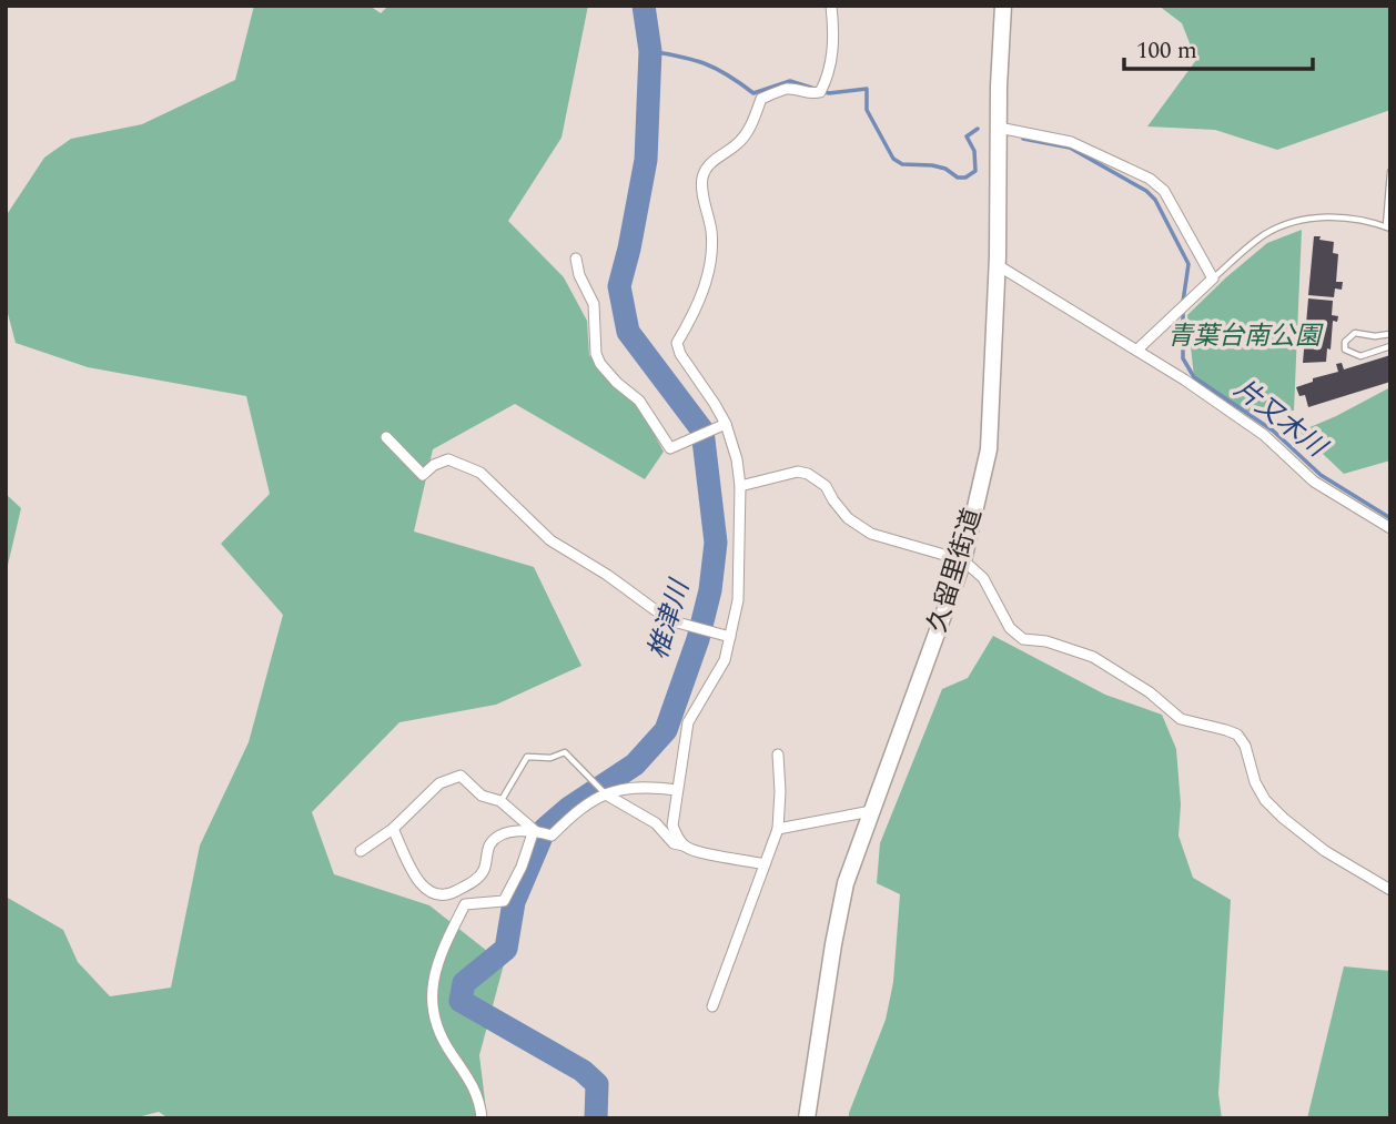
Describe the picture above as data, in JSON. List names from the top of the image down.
{
  "streets": {
    "main road": ["久留里街道"]
  },
  "water": ["片又木川", "椎津川"],
  "parks": ["青葉台南公園"],
  "scale_bar": "100 m"
}
